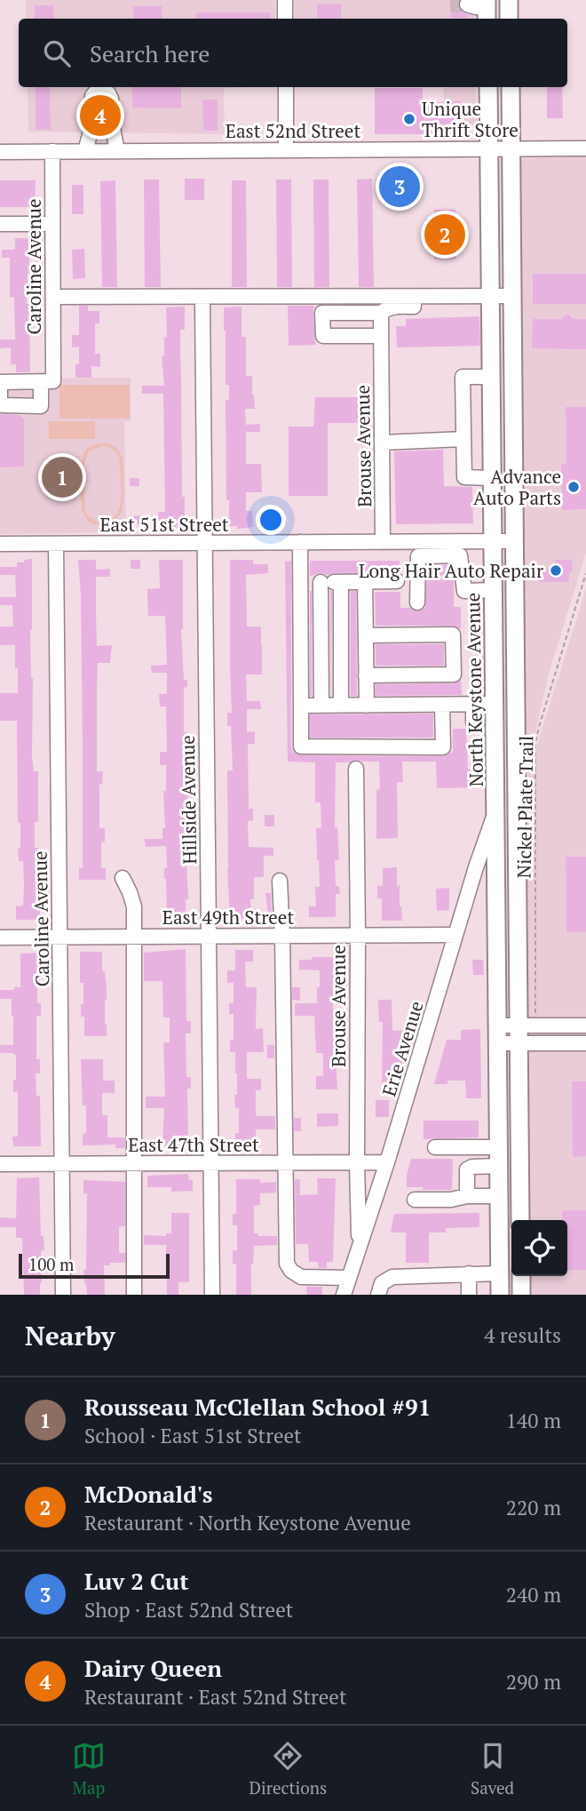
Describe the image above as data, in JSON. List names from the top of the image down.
{
  "streets": {
    "main road": ["North Keystone Avenue"],
    "street": [
      "East 52nd Street",
      "Caroline Avenue",
      "Brouse Avenue",
      "East 51st Street",
      "Hillside Avenue",
      "East 49th Street",
      "Erie Avenue",
      "East 47th Street"
    ],
    "path": ["Nickel Plate Trail"]
  },
  "crossings": [
    ["East 52nd Street", "Caroline Avenue"],
    ["East 52nd Street", "North Keystone Avenue"],
    ["Caroline Avenue", "East 51st Street"],
    ["Caroline Avenue", "East 49th Street"],
    ["Caroline Avenue", "East 47th Street"],
    ["Brouse Avenue", "East 51st Street"],
    ["Brouse Avenue", "East 49th Street"],
    ["Brouse Avenue", "Erie Avenue"],
    ["Brouse Avenue", "East 47th Street"],
    ["East 51st Street", "North Keystone Avenue"],
    ["East 51st Street", "Hillside Avenue"],
    ["North Keystone Avenue", "Erie Avenue"],
    ["Hillside Avenue", "East 49th Street"],
    ["Hillside Avenue", "East 47th Street"],
    ["East 49th Street", "Erie Avenue"],
    ["Erie Avenue", "East 47th Street"]
  ],
  "places": ["Unique Thrift Store", "Advance Auto Parts", "Long Hair Auto Repair"],
  "scale_bar": "100 m",
  "page": {
    "search": "Search here",
    "pins": [
      "4",
      "3",
      "2",
      "1"
    ],
    "scale": "100 m",
    "heading": ["Nearby", "4 results"],
    "list": [
      {
        "mark": "1",
        "name": "Rousseau McClellan School #91",
        "note": "School · East 51st Street",
        "value": "140 m"
      },
      {
        "mark": "2",
        "name": "McDonald's",
        "note": "Restaurant · North Keystone Avenue",
        "value": "220 m"
      },
      {
        "mark": "3",
        "name": "Luv 2 Cut",
        "note": "Shop · East 52nd Street",
        "value": "240 m"
      },
      {
        "mark": "4",
        "name": "Dairy Queen",
        "note": "Restaurant · East 52nd Street",
        "value": "290 m"
      }
    ],
    "nav": ["Map", "Directions", "Saved"]
  }
}
